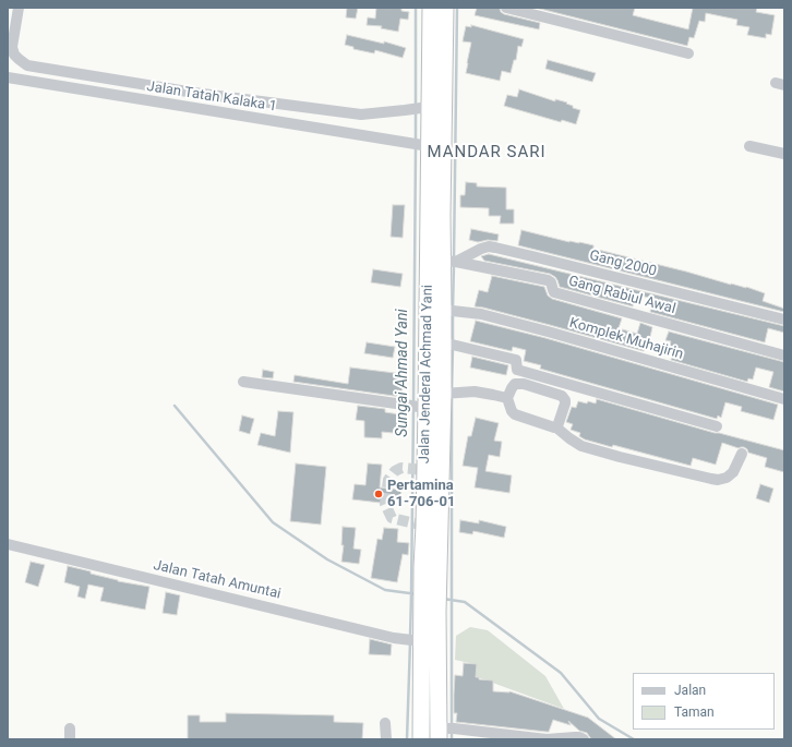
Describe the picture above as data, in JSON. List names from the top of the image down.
{
  "streets": {
    "highway": ["Jalan Jenderal Achmad Yani"],
    "street": [
      "Jalan Tatah Kalaka 1",
      "Gang 2000",
      "Gang Rabiul Awal",
      "Komplek Muhajirin",
      "Jalan Tatah Amuntai"
    ]
  },
  "crossings": [
    ["Jalan Tatah Kalaka 1", "Jalan Jenderal Achmad Yani"],
    ["Gang 2000", "Gang Rabiul Awal"],
    ["Gang 2000", "Jalan Jenderal Achmad Yani"],
    ["Gang Rabiul Awal", "Jalan Jenderal Achmad Yani"],
    ["Komplek Muhajirin", "Jalan Jenderal Achmad Yani"],
    ["Jalan Jenderal Achmad Yani", "Jalan Tatah Amuntai"]
  ],
  "districts": ["MANDAR SARI"],
  "water": ["Sungai Ahmad Yani"],
  "places": ["Pertamina 61-706-01"],
  "legend": ["Jalan", "Taman"]
}
